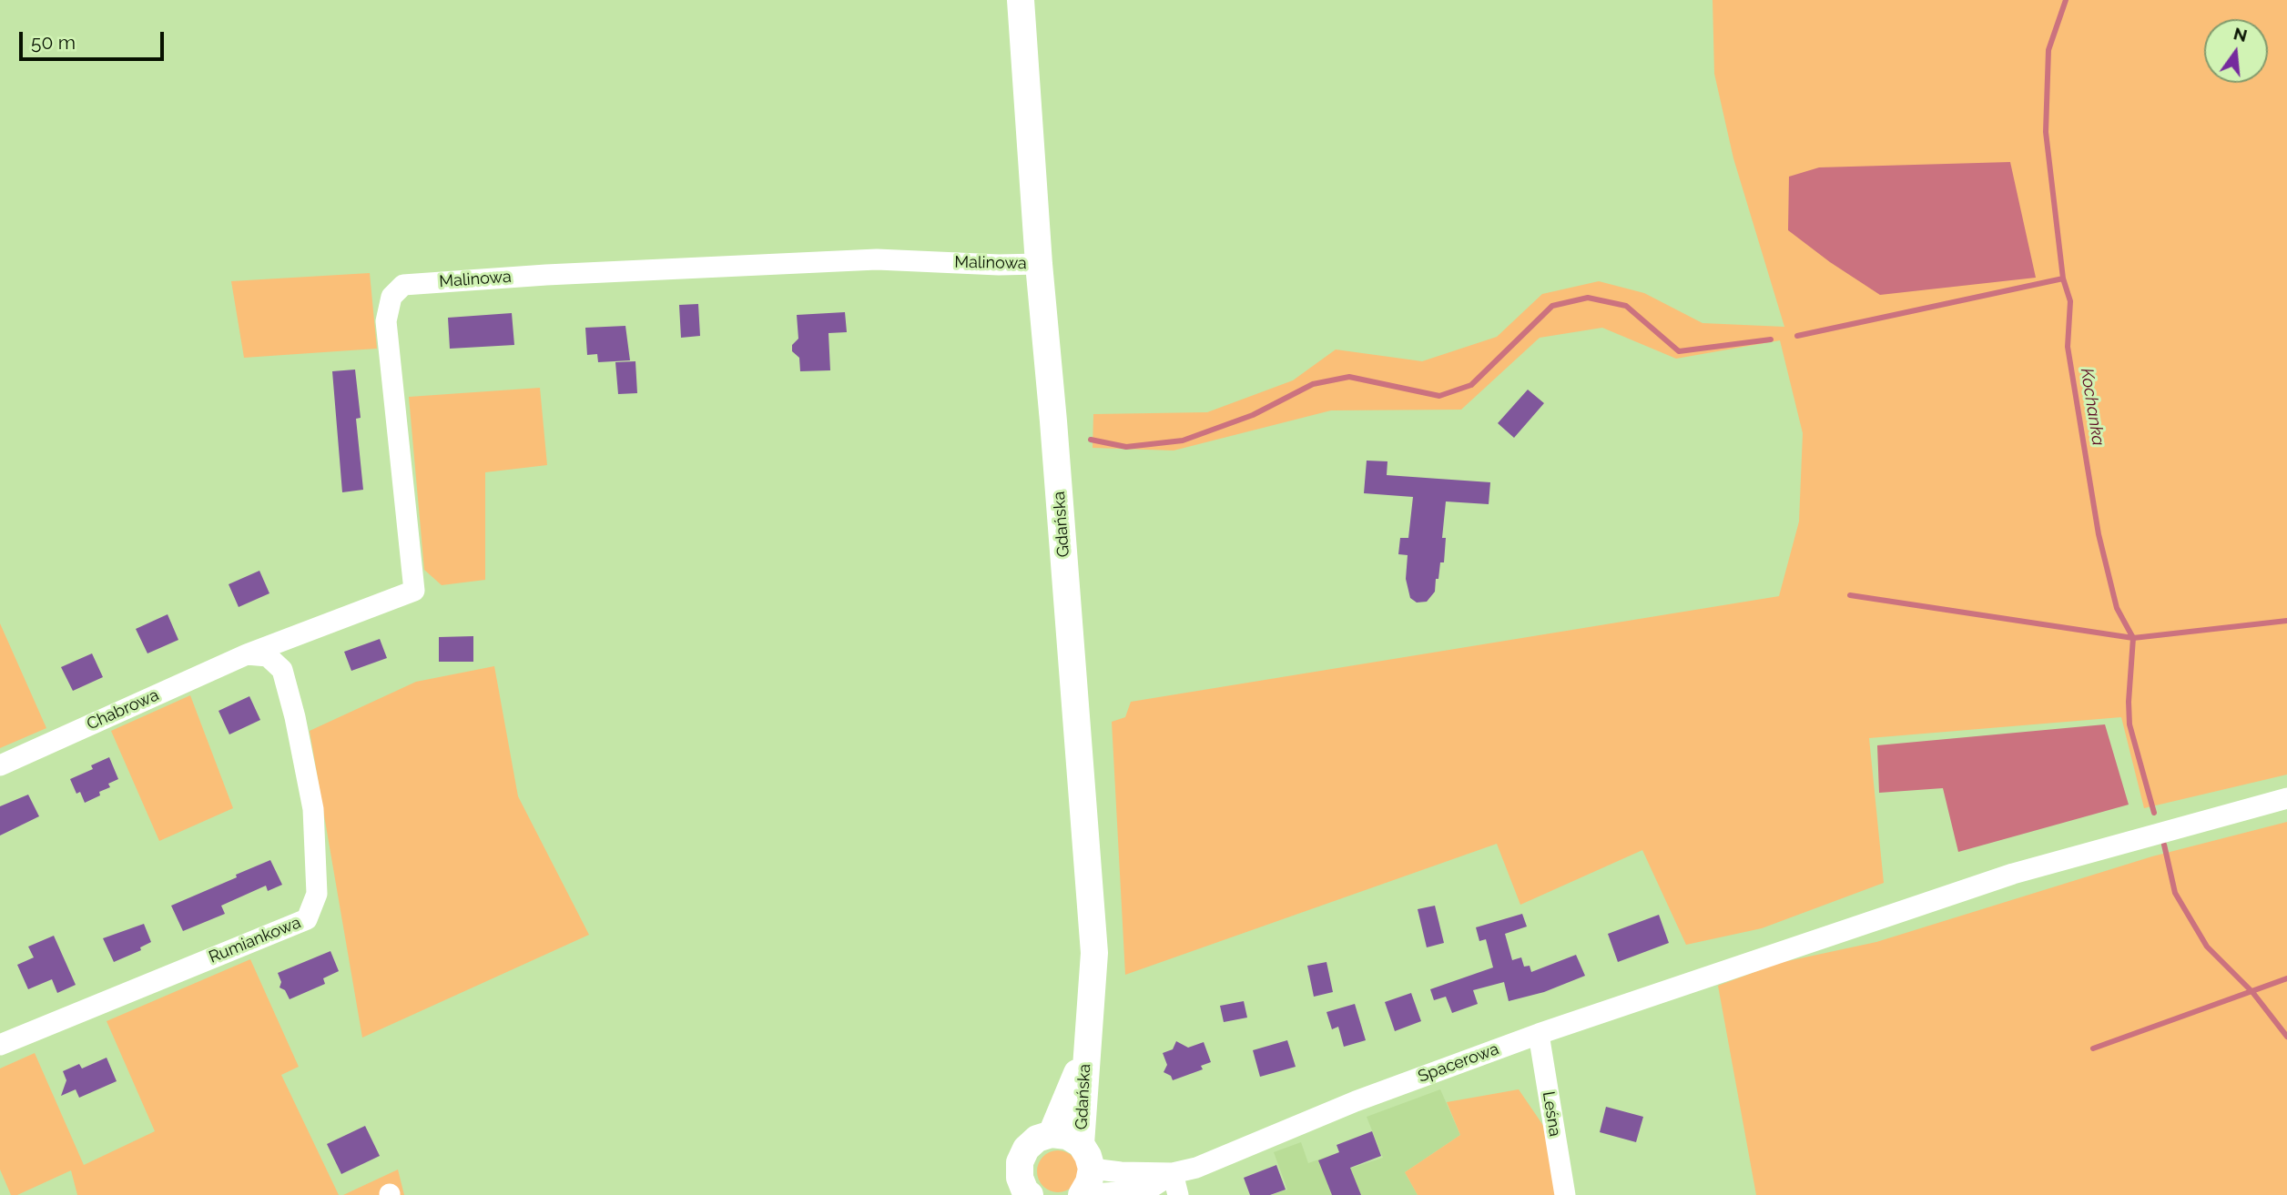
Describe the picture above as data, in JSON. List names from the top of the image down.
{
  "streets": {
    "main road": ["Gdańska"],
    "street": [
      "Malinowa",
      "Chabrowa",
      "Rumiankowa",
      "Spacerowa",
      "Leśna"
    ]
  },
  "crossings": [
    ["Malinowa", "Gdańska"],
    ["Malinowa", "Chabrowa"],
    ["Malinowa", "Rumiankowa"],
    ["Chabrowa", "Rumiankowa"],
    ["Spacerowa", "Leśna"]
  ],
  "water": ["Kochanka"],
  "scale_bar": "50 m",
  "north": "top"
}
